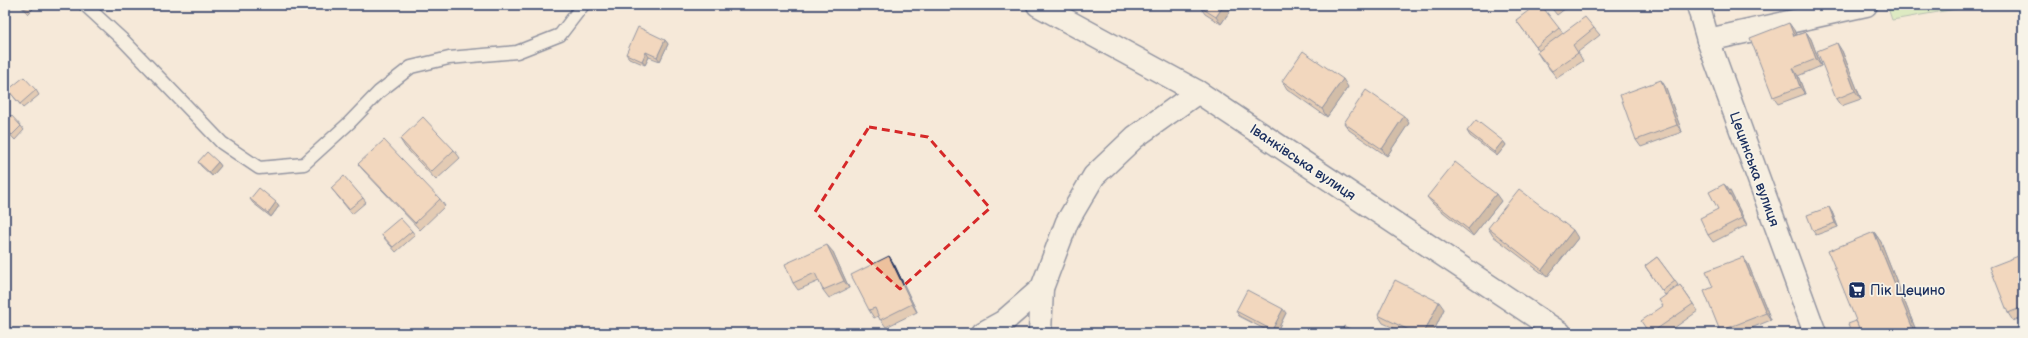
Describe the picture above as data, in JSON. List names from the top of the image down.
{
  "streets": {
    "street": ["Іванківська вулиця", "Цецинська вулиця"]
  },
  "places": {
    "supermarket": ["Пік Цецино"]
  }
}
